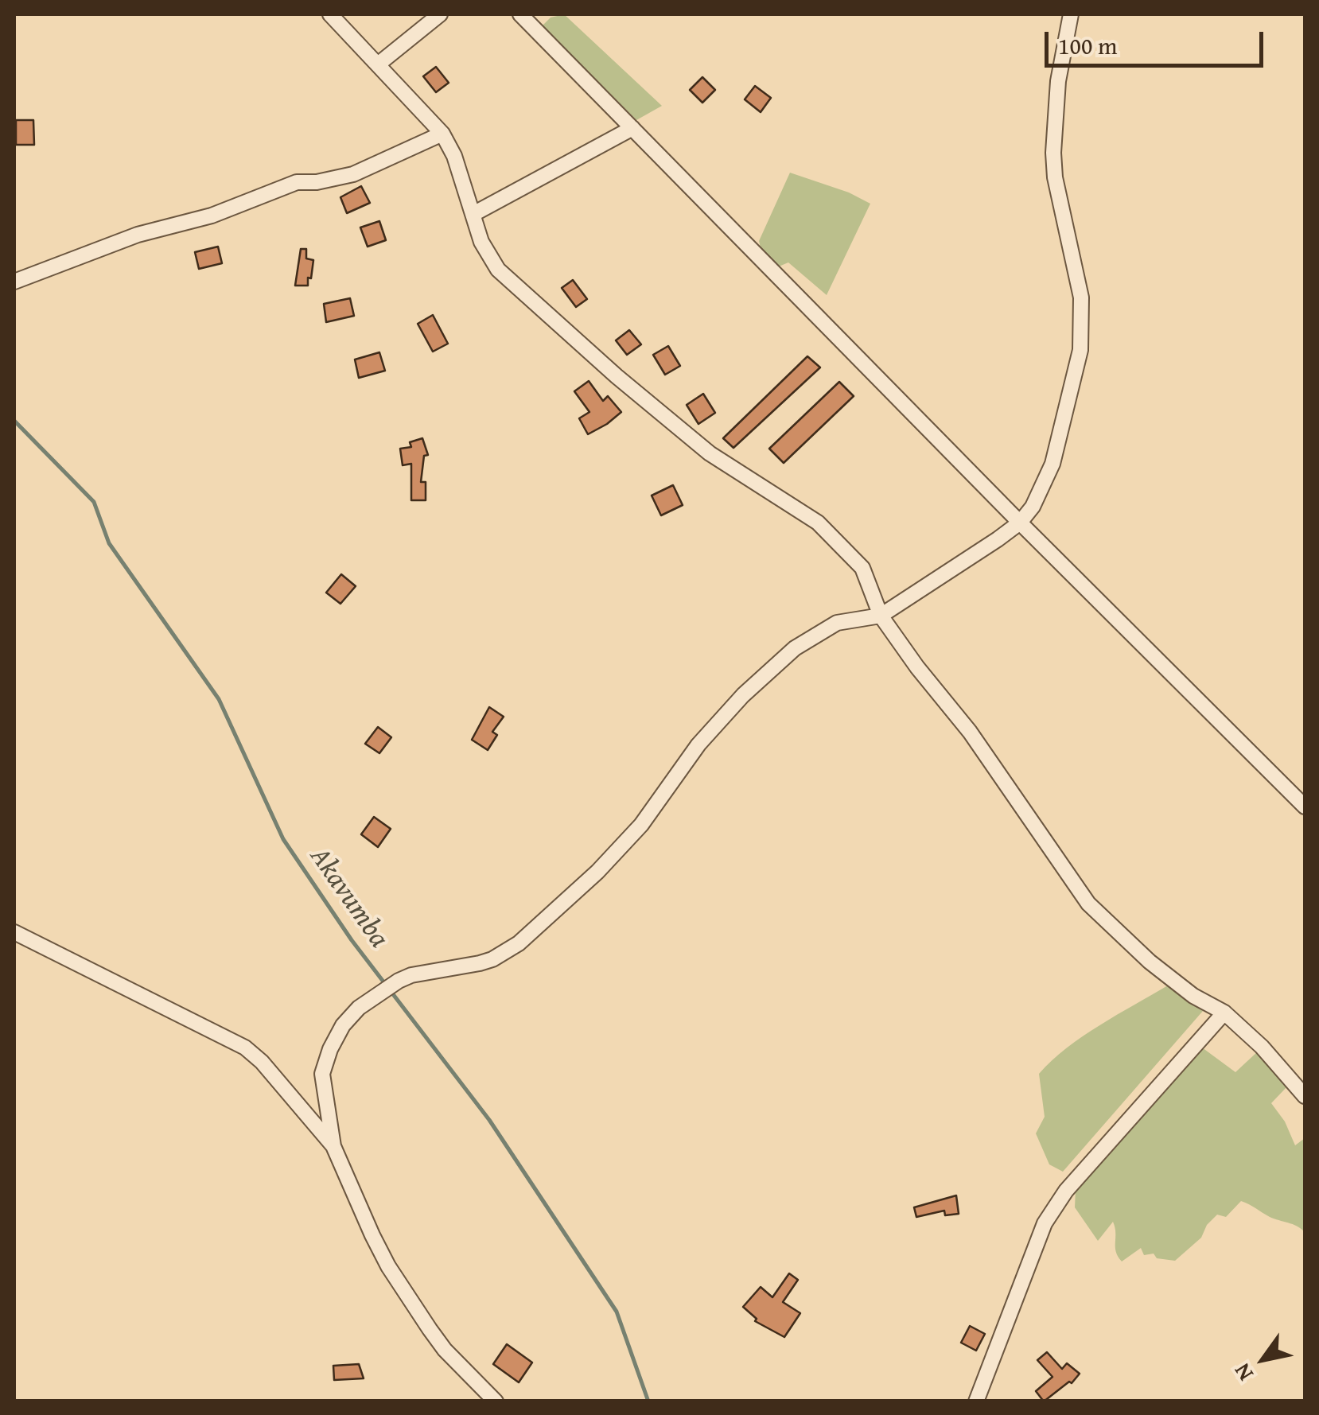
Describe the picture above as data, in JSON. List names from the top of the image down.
{
  "water": ["Akavumba"],
  "scale_bar": "100 m",
  "north": "bottom left"
}
